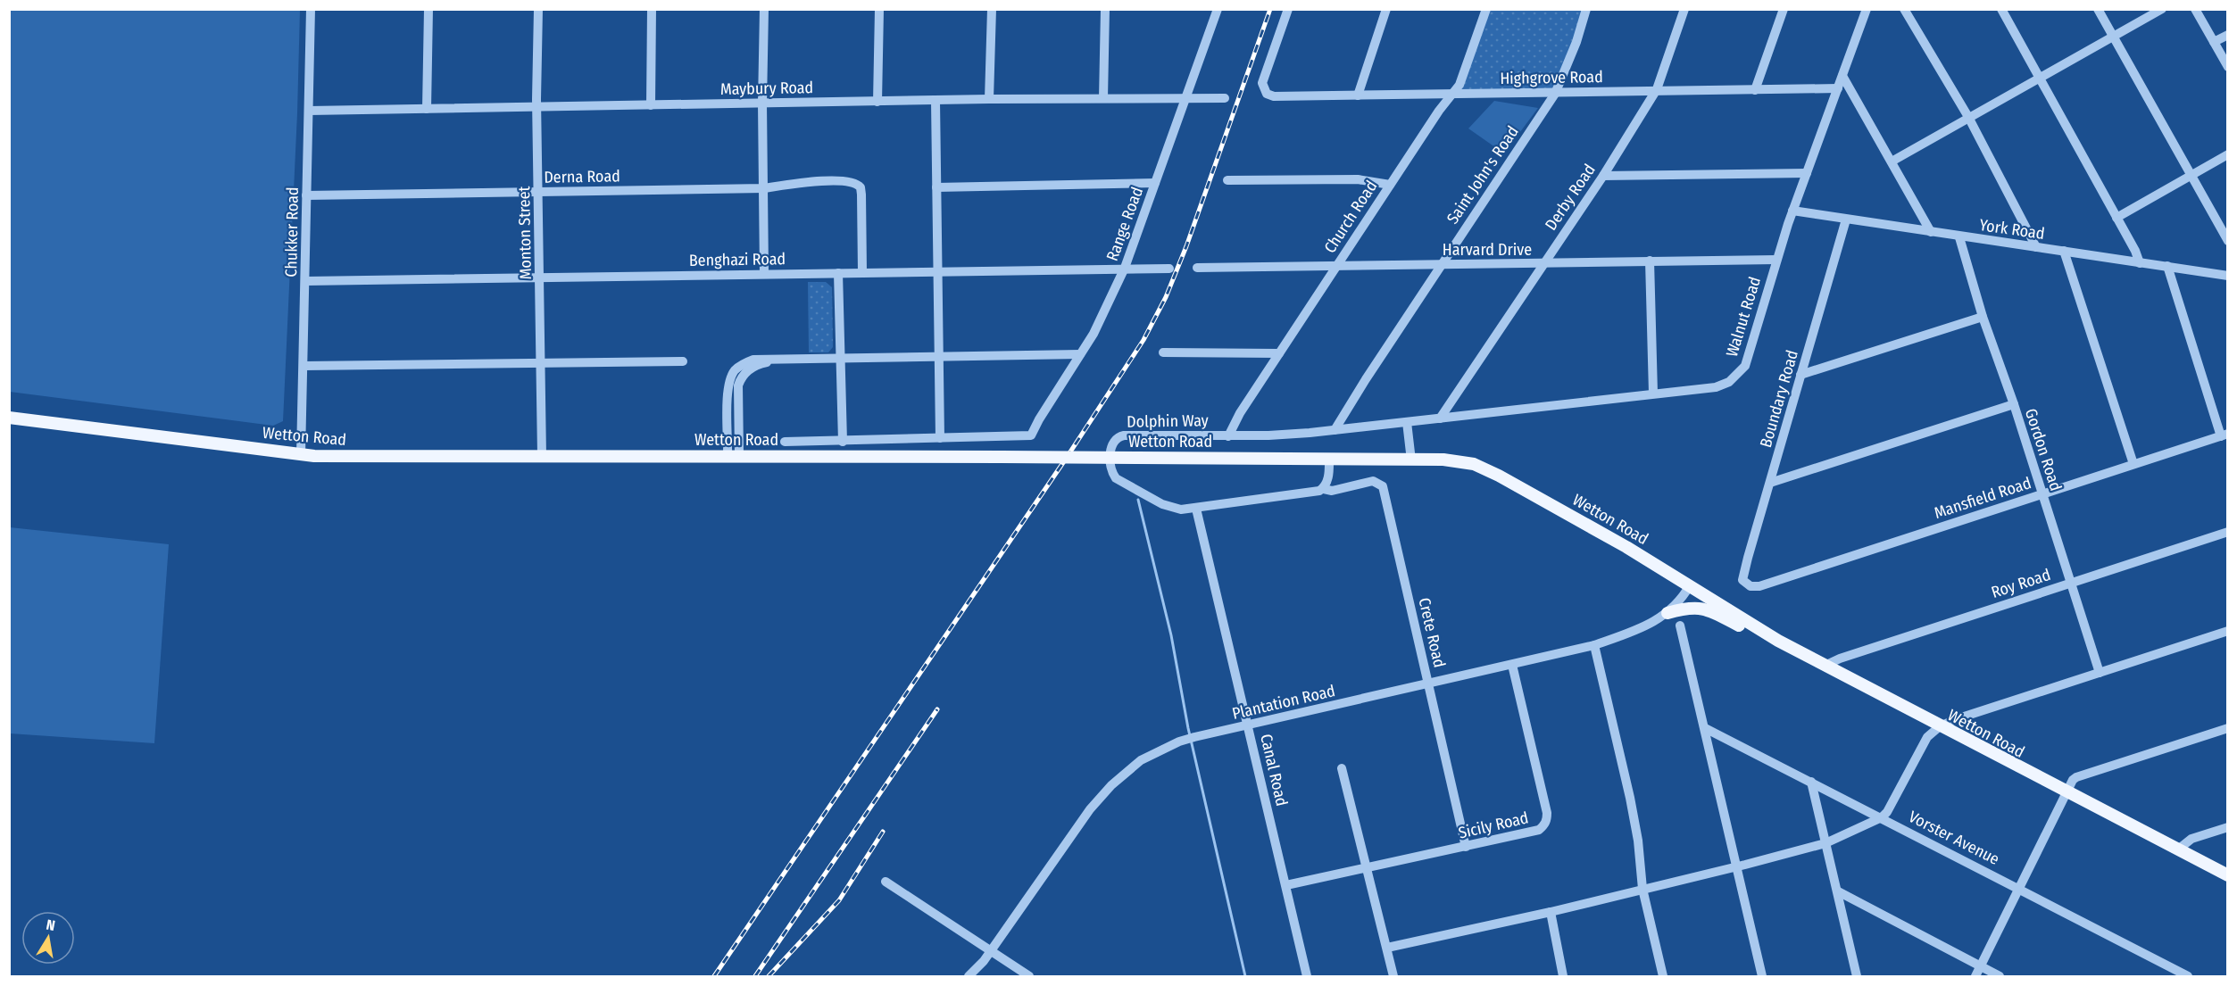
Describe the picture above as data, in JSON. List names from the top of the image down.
{
  "streets": {
    "main road": ["Wetton Road"],
    "street": [
      "Highgrove Road",
      "Maybury Road",
      "Saint John's Road",
      "Derna Road",
      "Derby Road",
      "Church Road",
      "Range Road",
      "York Road",
      "Chukker Road",
      "Monton Street",
      "Harvard Drive",
      "Benghazi Road",
      "Walnut Road",
      "Boundary Road",
      "Dolphin Way",
      "Gordon Road",
      "Mansfield Road",
      "Roy Road",
      "Crete Road",
      "Plantation Road",
      "Canal Road",
      "Sicily Road",
      "Vorster Avenue"
    ]
  },
  "crossings": [
    ["Highgrove Road", "Saint John's Road"],
    ["Highgrove Road", "Derby Road"],
    ["Highgrove Road", "Church Road"],
    ["Highgrove Road", "Walnut Road"],
    ["Maybury Road", "Range Road"],
    ["Maybury Road", "Chukker Road"],
    ["Maybury Road", "Monton Street"],
    ["Saint John's Road", "Harvard Drive"],
    ["Saint John's Road", "Dolphin Way"],
    ["Derna Road", "Chukker Road"],
    ["Derna Road", "Monton Street"],
    ["Derna Road", "Benghazi Road"],
    ["Derby Road", "Harvard Drive"],
    ["Derby Road", "Walnut Road"],
    ["Church Road", "Harvard Drive"],
    ["Church Road", "Dolphin Way"],
    ["Range Road", "Benghazi Road"],
    ["York Road", "Walnut Road"],
    ["York Road", "Boundary Road"],
    ["York Road", "Gordon Road"],
    ["Chukker Road", "Benghazi Road"],
    ["Chukker Road", "Wetton Road"],
    ["Monton Street", "Benghazi Road"],
    ["Monton Street", "Wetton Road"],
    ["Harvard Drive", "Walnut Road"],
    ["Walnut Road", "Dolphin Way"],
    ["Boundary Road", "Mansfield Road"],
    ["Dolphin Way", "Crete Road"],
    ["Dolphin Way", "Canal Road"],
    ["Wetton Road", "Roy Road"],
    ["Wetton Road", "Plantation Road"],
    ["Gordon Road", "Mansfield Road"],
    ["Gordon Road", "Roy Road"],
    ["Crete Road", "Plantation Road"],
    ["Crete Road", "Sicily Road"],
    ["Plantation Road", "Canal Road"],
    ["Plantation Road", "Sicily Road"],
    ["Canal Road", "Sicily Road"]
  ],
  "north": "top"
}
